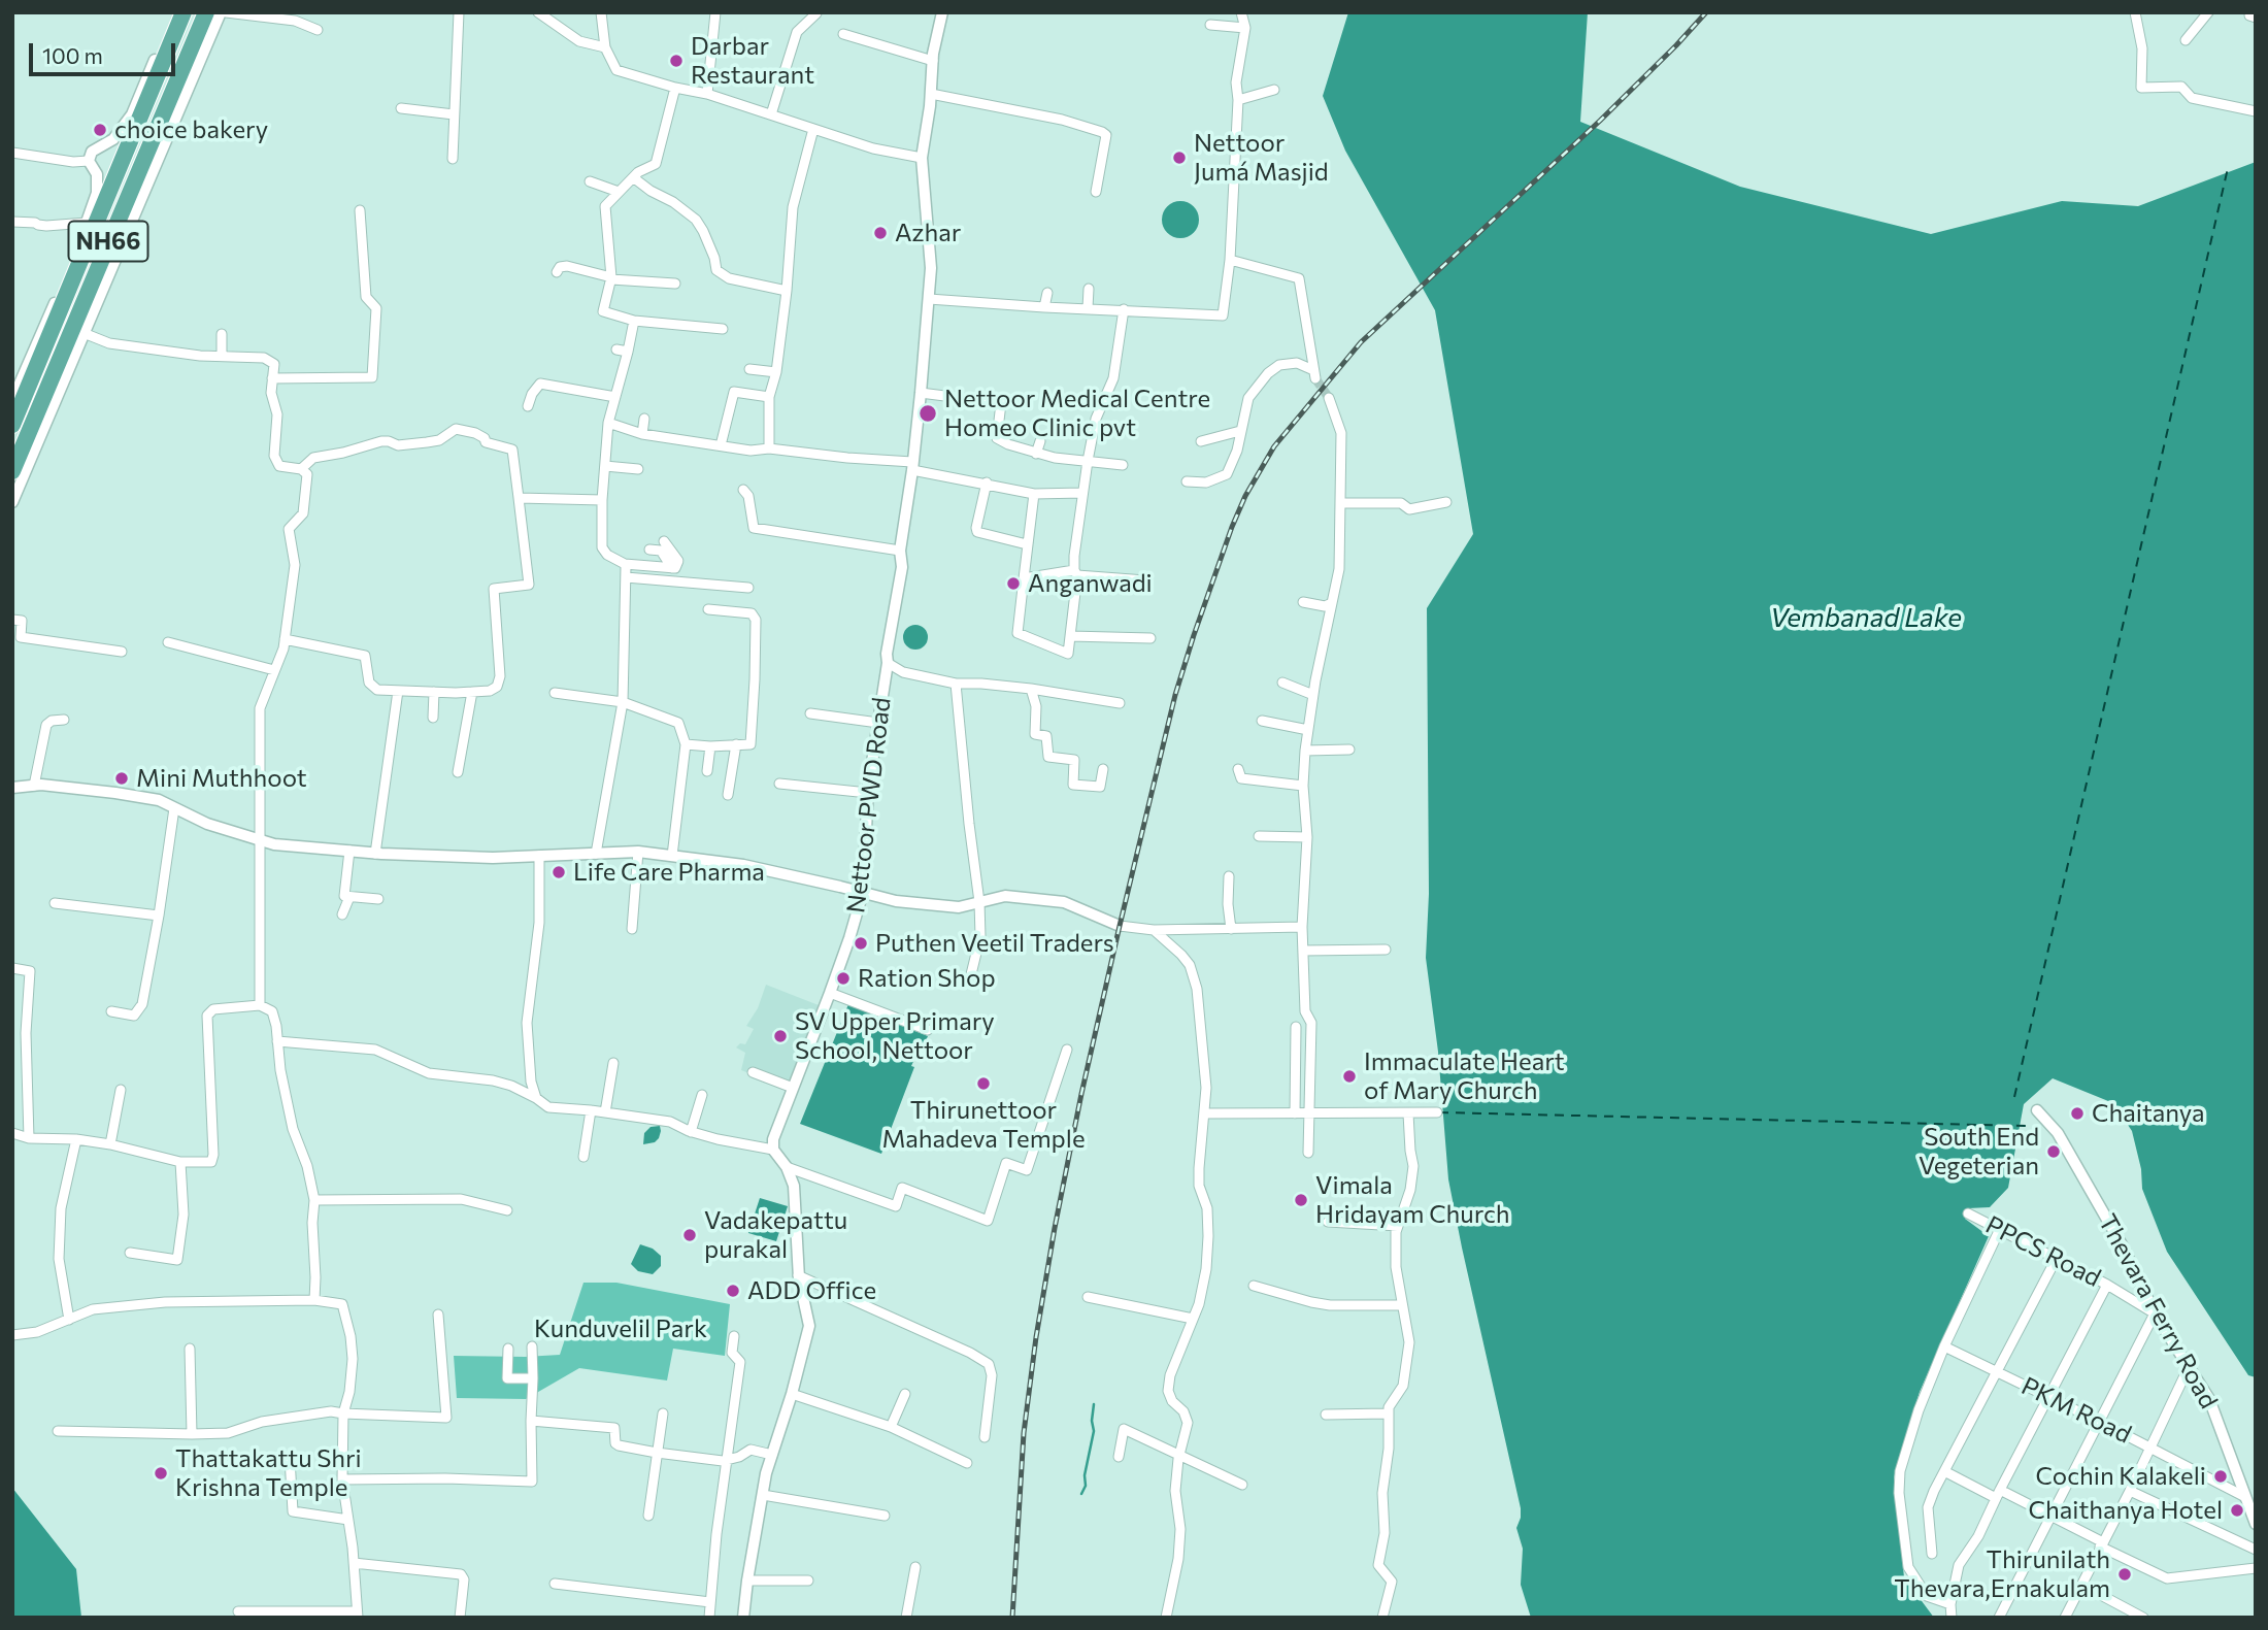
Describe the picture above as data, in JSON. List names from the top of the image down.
{
  "streets": {
    "highway": ["NH66"],
    "street": [
      "Nettoor PWD Road",
      "PPCS Road",
      "Thevara Ferry Road",
      "PKM Road"
    ]
  },
  "crossings": [
    ["PPCS Road", "Thevara Ferry Road"],
    ["Thevara Ferry Road", "PKM Road"]
  ],
  "water": ["Vembanad Lake"],
  "parks": ["Kunduvelil Park"],
  "places": [
    "Darbar Restaurant",
    "choice bakery",
    "Nettoor Jumá Masjid",
    "Azhar",
    "Nettoor Medical Centre Homeo Clinic pvt",
    "Anganwadi",
    "Mini Muthhoot",
    "Life Care Pharma",
    "Puthen Veetil Traders",
    "Ration Shop",
    "SV Upper Primary School, Nettoor",
    "Immaculate Heart of Mary Church",
    "Thirunettoor Mahadeva Temple",
    "Chaitanya",
    "South End Vegeterian",
    "Vimala Hridayam Church",
    "Vadakepattu purakal",
    "ADD Office",
    "Thattakattu Shri Krishna Temple",
    "Cochin Kalakeli",
    "Chaithanya Hotel",
    "Thirunilath Thevara,Ernakulam"
  ],
  "scale_bar": "100 m"
}
